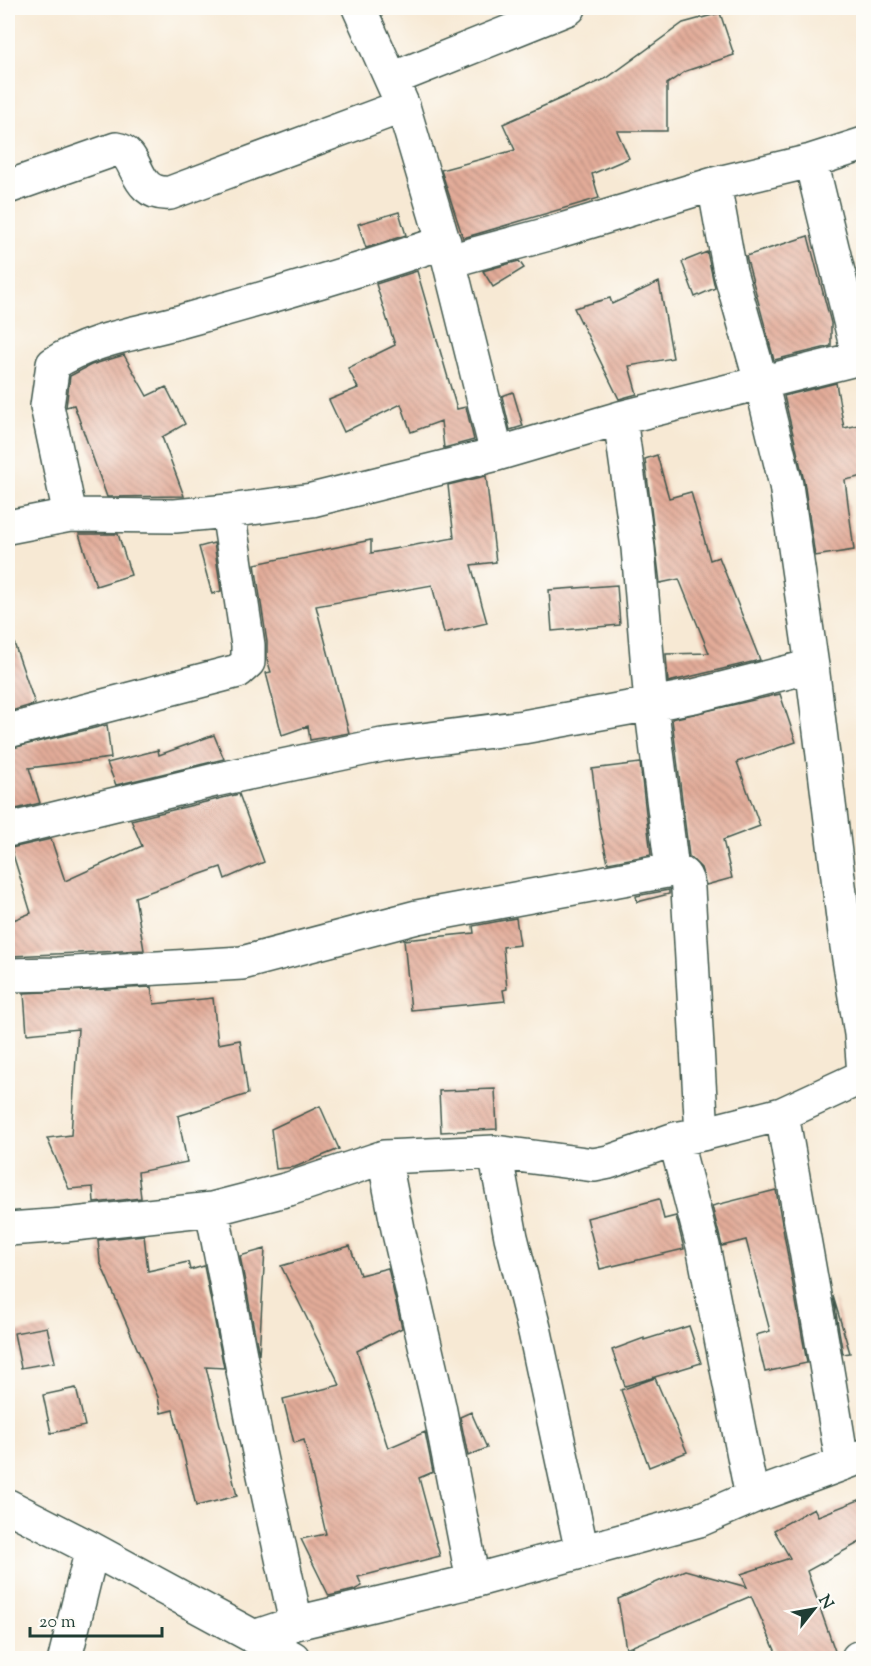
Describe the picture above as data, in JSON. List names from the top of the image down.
{
  "scale_bar": "20 m",
  "north": "top right"
}
